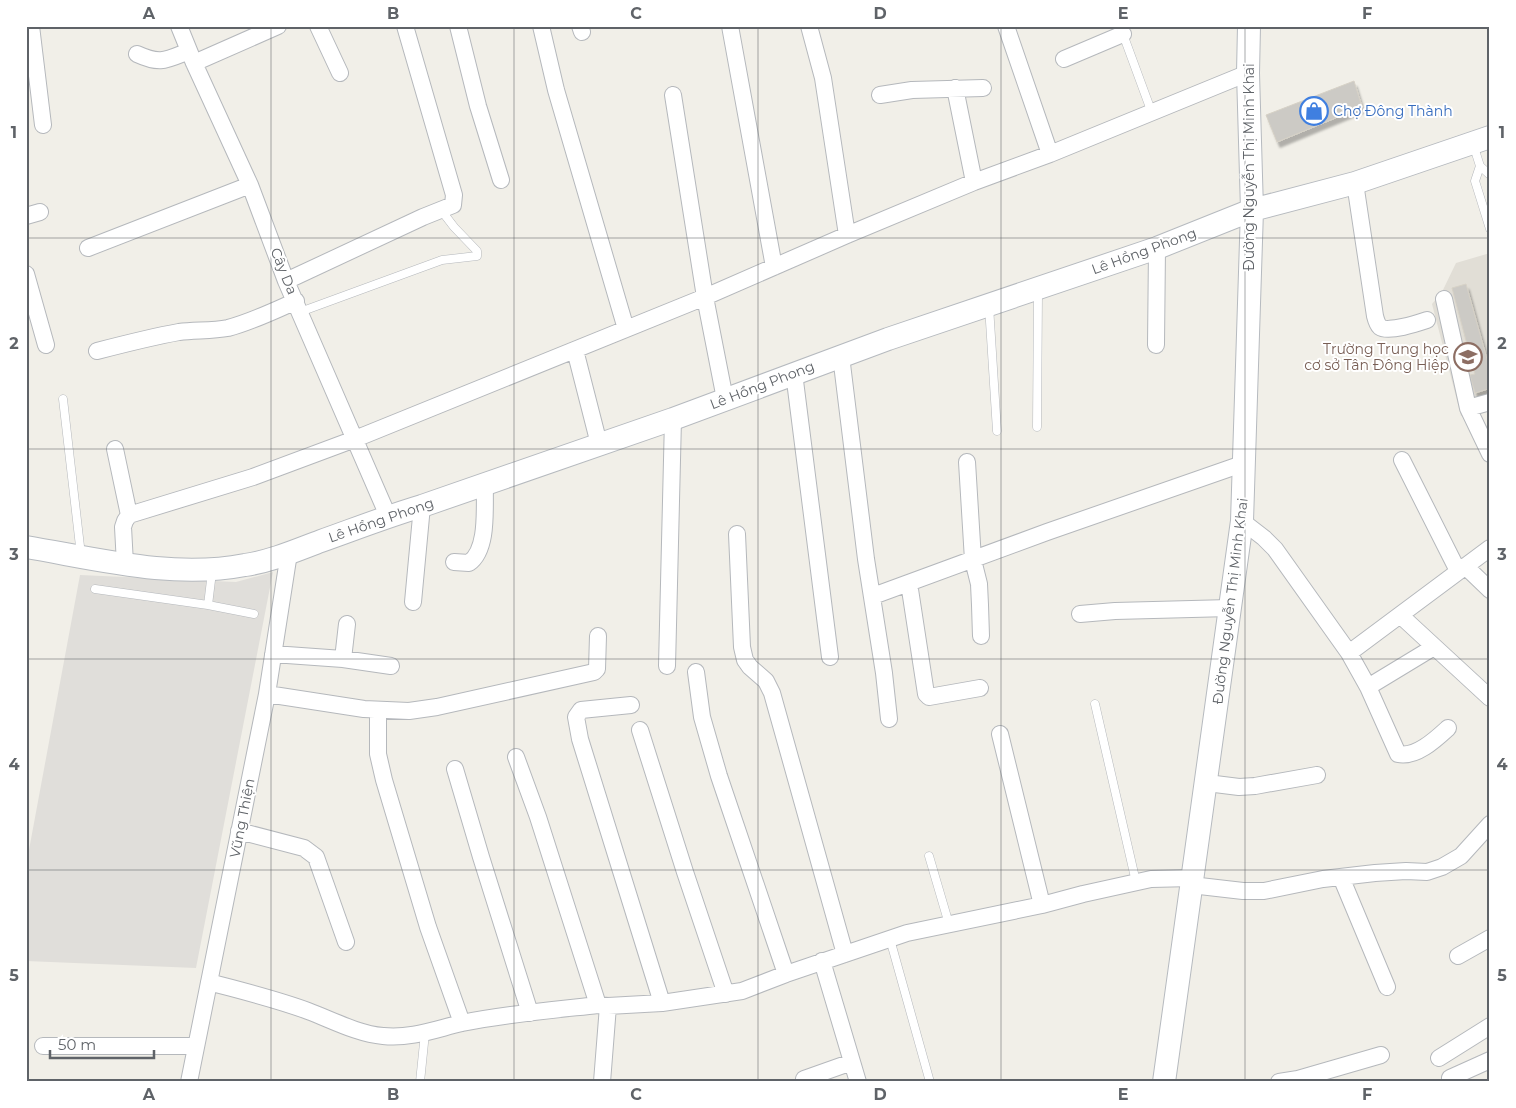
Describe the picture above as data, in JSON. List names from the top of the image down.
{
  "streets": {
    "main road": ["Đường Nguyễn Thị Minh Khai", "Lê Hồng Phong"],
    "street": ["Cây Da", "Vũng Thiện"]
  },
  "crossings": [
    ["Đường Nguyễn Thị Minh Khai", "Lê Hồng Phong"],
    ["Lê Hồng Phong", "Cây Da"],
    ["Lê Hồng Phong", "Vũng Thiện"]
  ],
  "places": {
    "shop": ["Chợ Đông Thành"],
    "school or university": ["Trường Trung học cơ sở Tân Đông Hiệp"]
  },
  "scale_bar": "50 m",
  "grid": {
    "columns": [
      "A",
      "B",
      "C",
      "D",
      "E",
      "F"
    ],
    "rows": [
      "1",
      "2",
      "3",
      "4",
      "5"
    ]
  }
}
